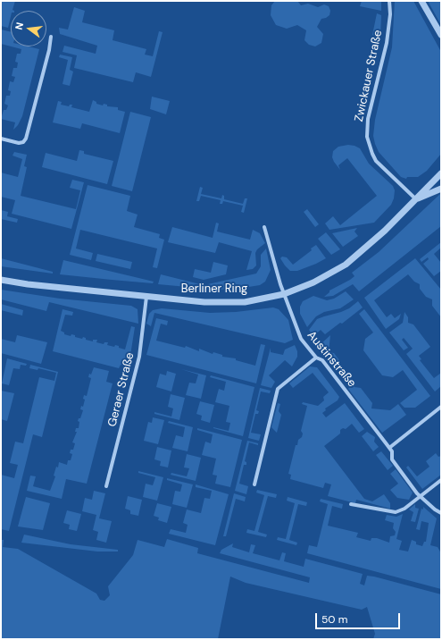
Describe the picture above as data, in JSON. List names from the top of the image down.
{
  "streets": {
    "street": [
      "Zwickauer Straße",
      "Berliner Ring",
      "Austinstraße",
      "Geraer Straße"
    ]
  },
  "crossings": [
    ["Zwickauer Straße", "Berliner Ring"],
    ["Berliner Ring", "Austinstraße"],
    ["Berliner Ring", "Geraer Straße"]
  ],
  "scale_bar": "50 m",
  "north": "left"
}
